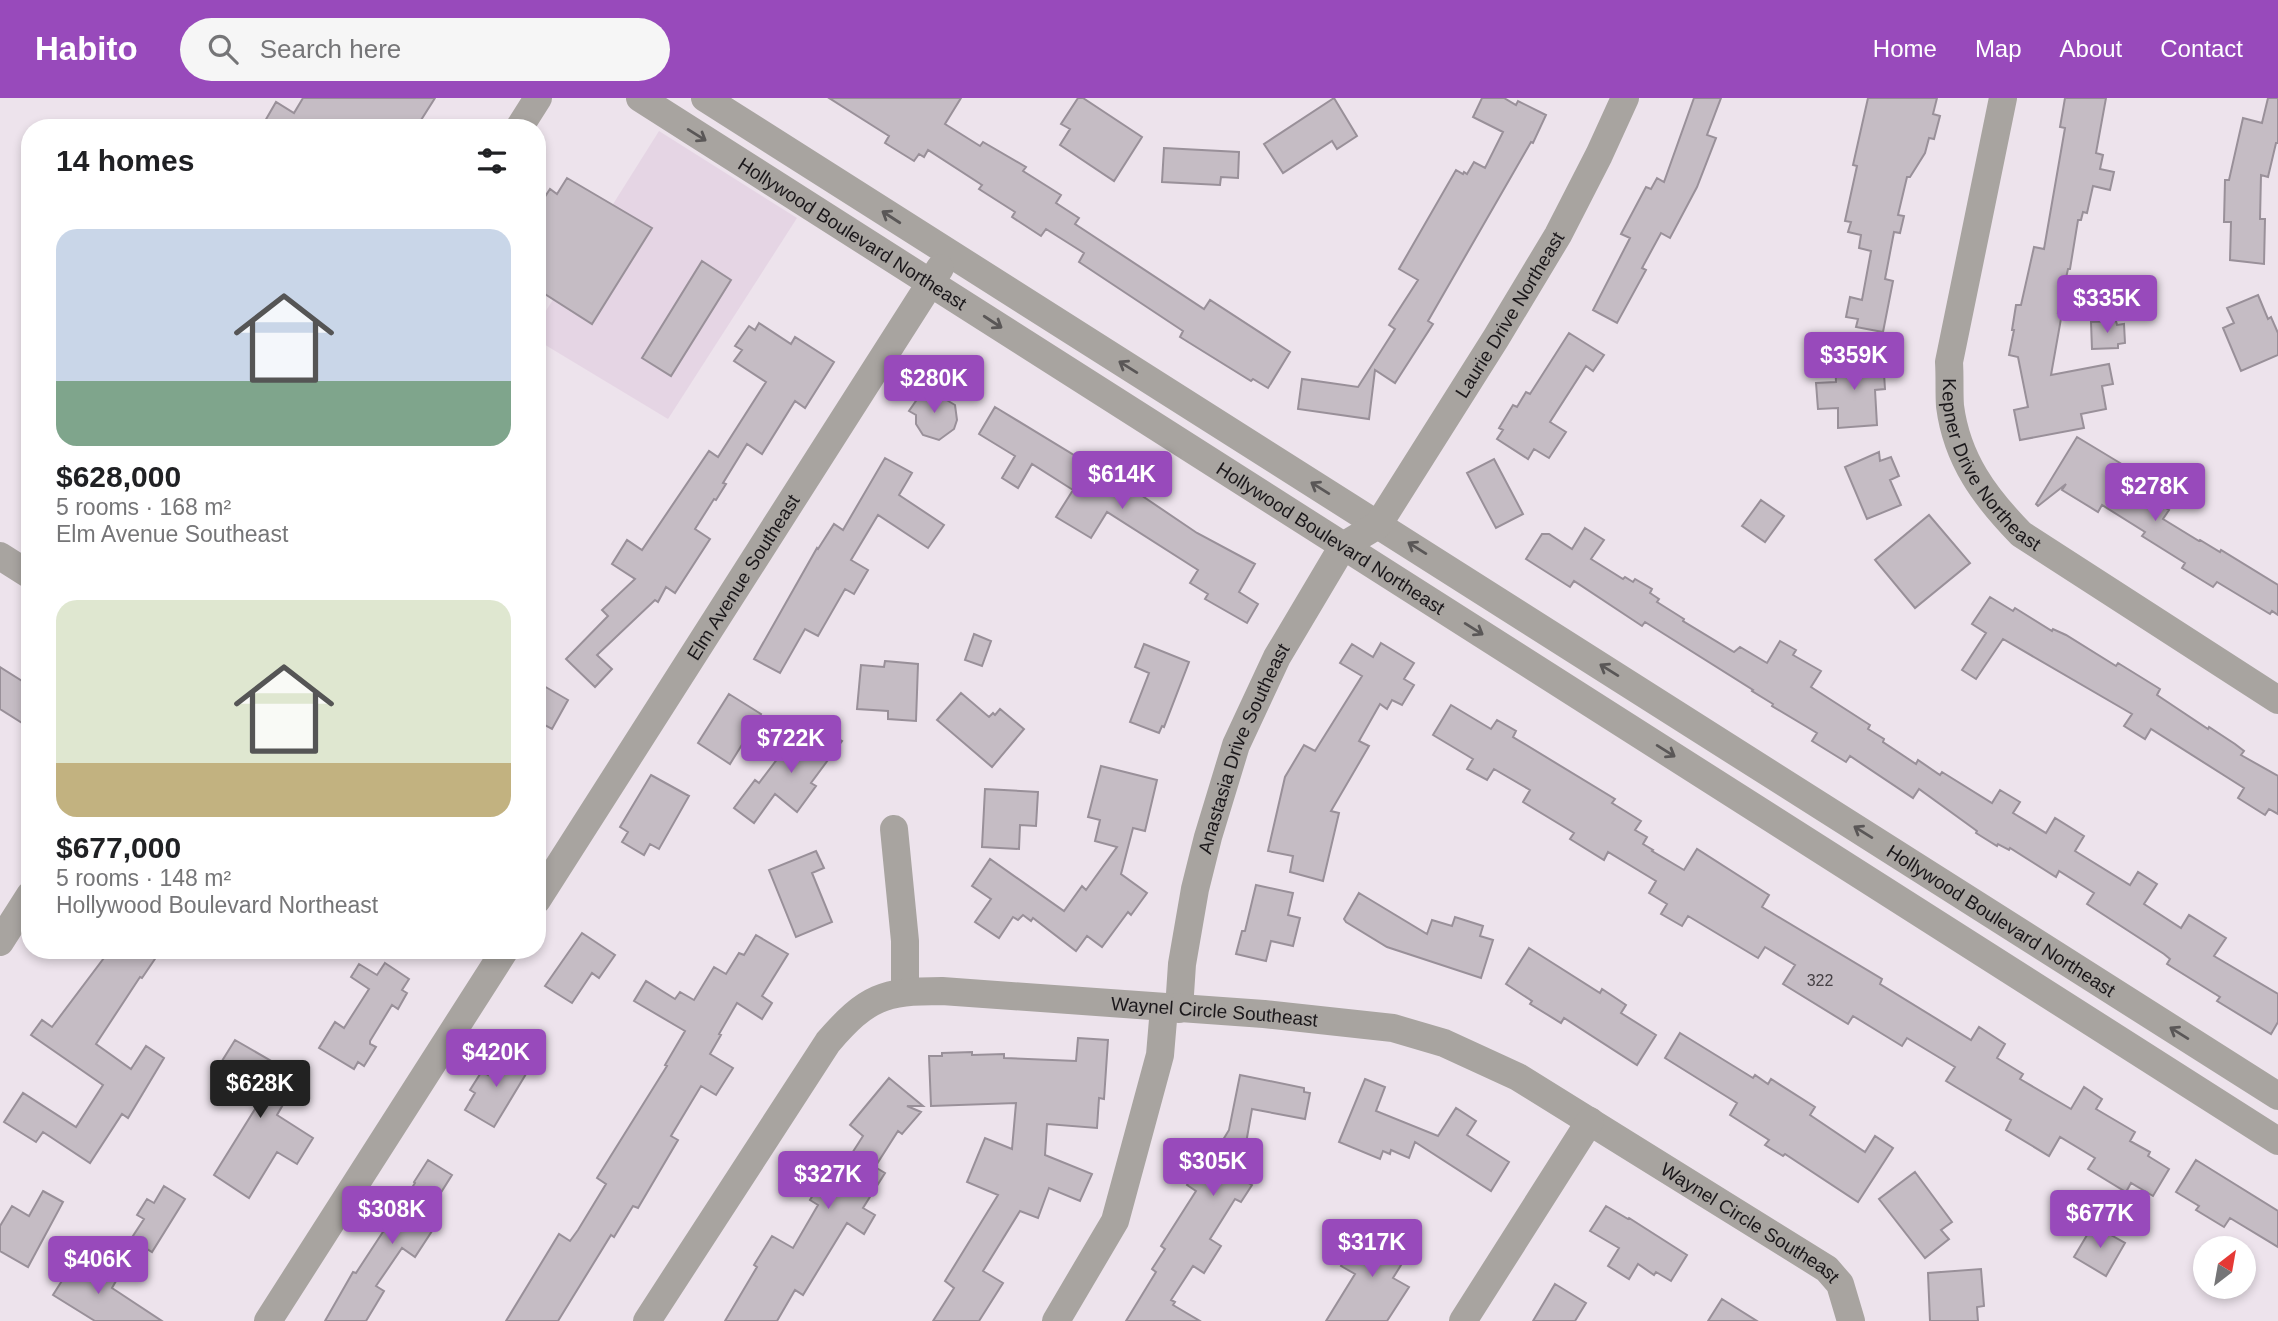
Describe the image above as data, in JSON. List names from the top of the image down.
{
  "streets": {
    "street": [
      "Hollywood Boulevard Northeast",
      "Laurie Drive Northeast",
      "Kepner Drive Northeast",
      "Elm Avenue Southeast",
      "Anastasia Drive Southeast",
      "Waynel Circle Southeast"
    ]
  },
  "crossings": [
    ["Hollywood Boulevard Northeast", "Laurie Drive Northeast"],
    ["Hollywood Boulevard Northeast", "Elm Avenue Southeast"],
    ["Hollywood Boulevard Northeast", "Anastasia Drive Southeast"],
    ["Laurie Drive Northeast", "Anastasia Drive Southeast"],
    ["Anastasia Drive Southeast", "Waynel Circle Southeast"]
  ],
  "house_numbers": ["322"],
  "north": "top right",
  "page": {
    "header": "Habito",
    "search": "Search here",
    "nav": [
      "Home",
      "Map",
      "About",
      "Contact"
    ],
    "heading": "14 homes",
    "list": [
      {
        "name": "$628,000",
        "note": "5 rooms · 168 m² · Elm Avenue Southeast"
      },
      {
        "name": "$677,000",
        "note": "5 rooms · 148 m² · Hollywood Boulevard Northeast"
      }
    ],
    "price": [
      "$335K",
      "$359K",
      "$280K",
      "$614K",
      "$278K",
      "$722K",
      "$420K",
      "$628K",
      "$305K",
      "$327K",
      "$308K",
      "$677K",
      "$317K",
      "$406K"
    ]
  }
}
